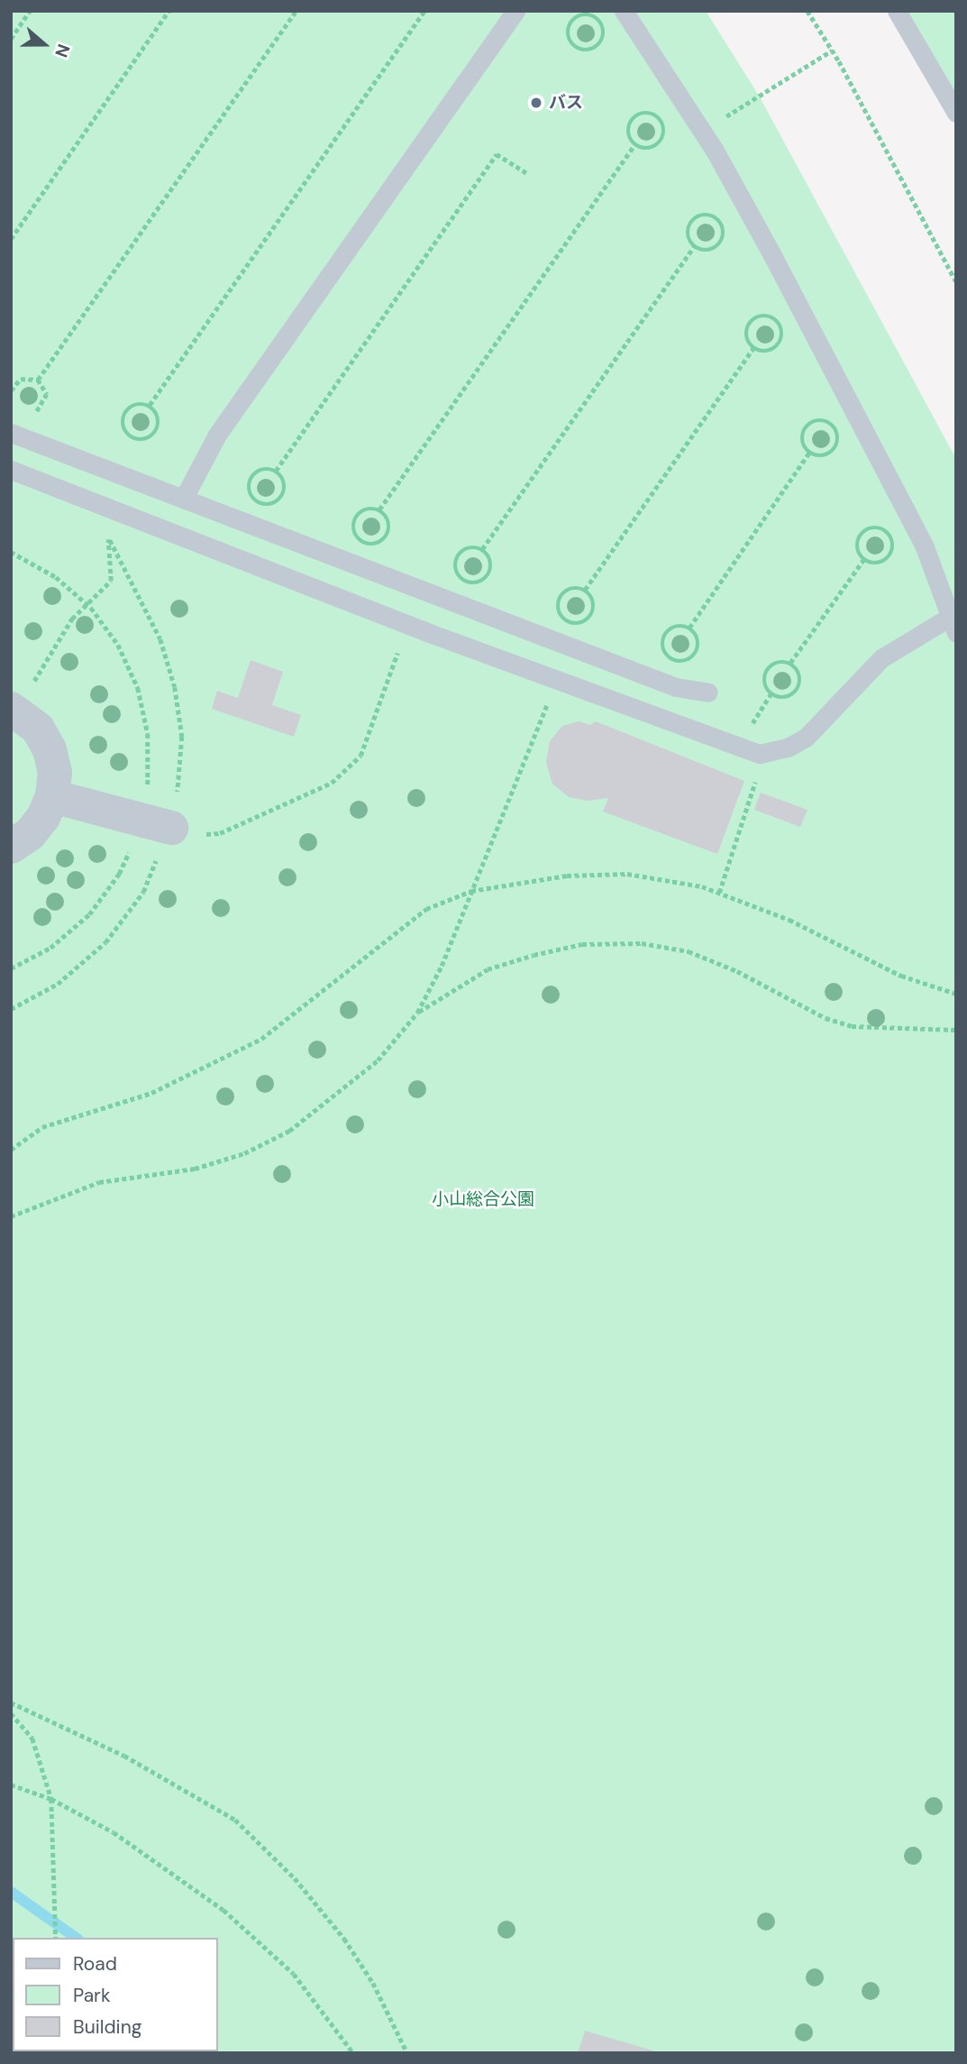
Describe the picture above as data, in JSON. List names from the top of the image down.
{
  "parks": ["小山総合公園"],
  "places": ["バス"],
  "legend": ["Road", "Park", "Building"],
  "north": "right"
}
